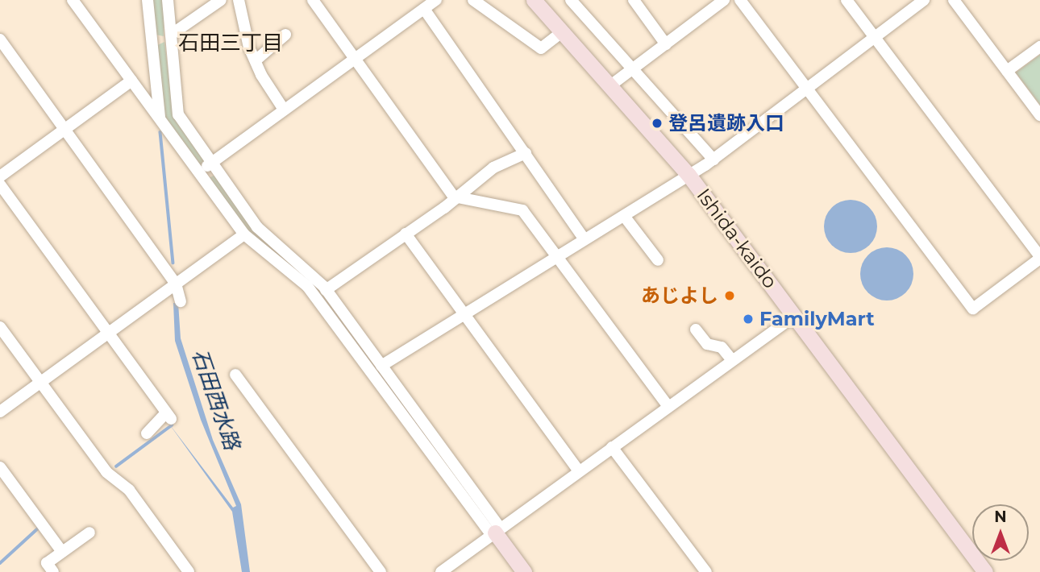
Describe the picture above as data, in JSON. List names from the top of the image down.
{
  "streets": {
    "street": ["Ishida-kaido"]
  },
  "districts": ["石田三丁目"],
  "water": ["石田西水路"],
  "places": ["登呂遺跡入口", "あじよし", "FamilyMart"],
  "north": "top"
}
